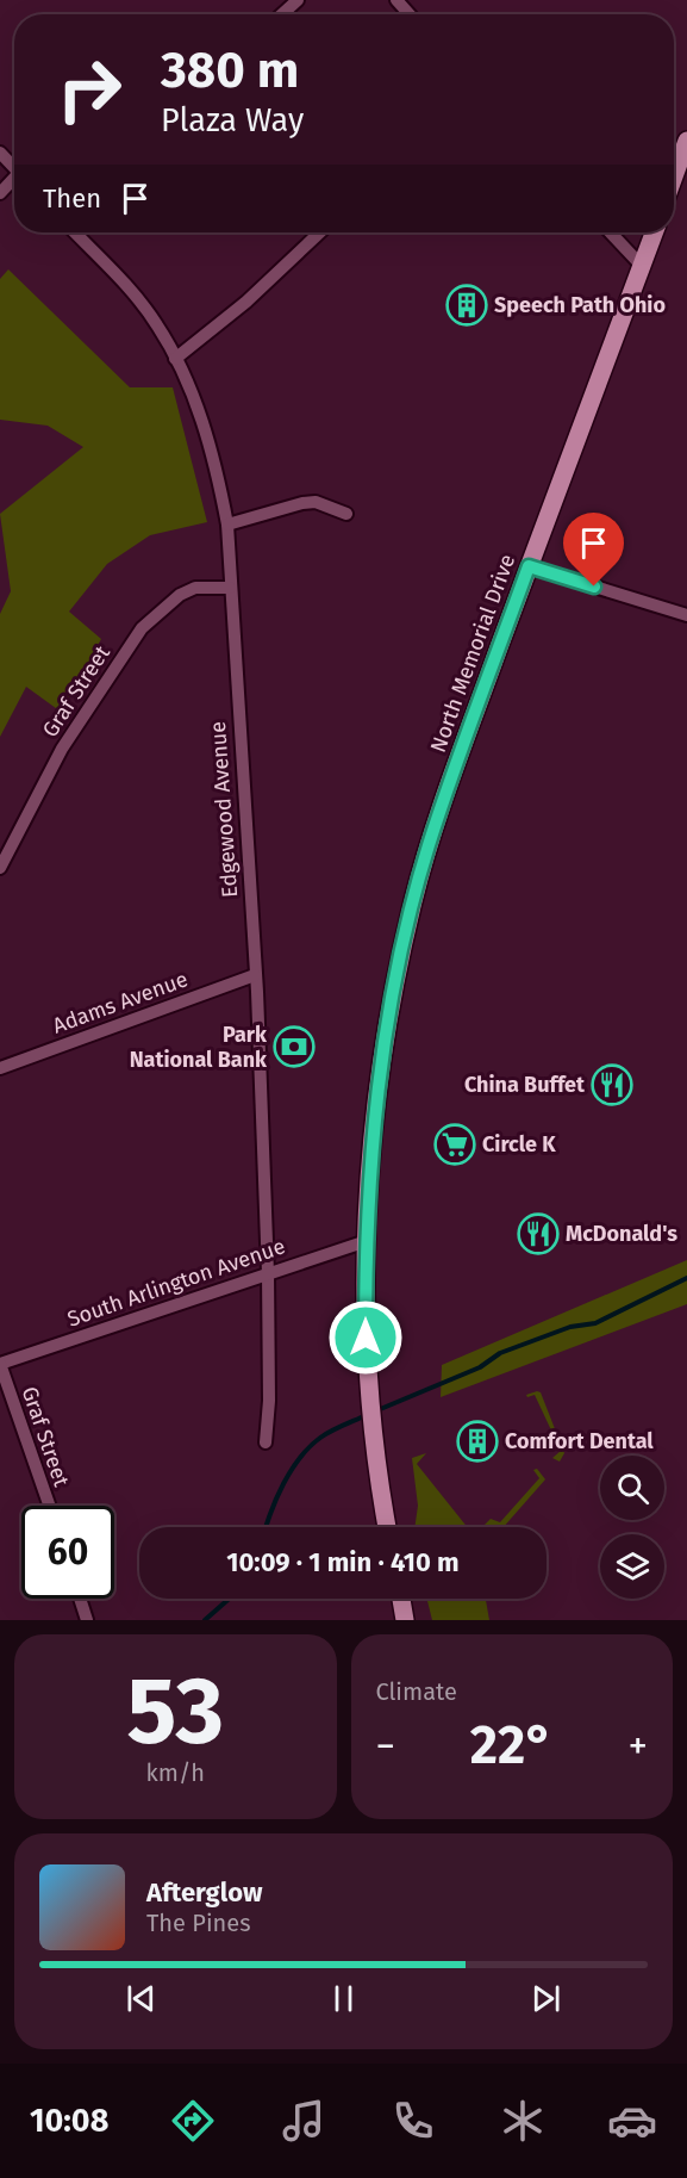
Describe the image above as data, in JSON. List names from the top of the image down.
{
  "streets": {
    "main road": ["North Memorial Drive"],
    "street": [
      "Graf Street",
      "Edgewood Avenue",
      "Adams Avenue",
      "South Arlington Avenue"
    ]
  },
  "crossings": [
    ["North Memorial Drive", "South Arlington Avenue"],
    ["Graf Street", "Edgewood Avenue"],
    ["Graf Street", "South Arlington Avenue"],
    ["Edgewood Avenue", "Adams Avenue"],
    ["Edgewood Avenue", "South Arlington Avenue"]
  ],
  "places": {
    "building": ["Speech Path Ohio", "Comfort Dental"],
    "bank": ["Park National Bank"],
    "restaurant": ["China Buffet", "McDonald's"],
    "supermarket": ["Circle K"]
  },
  "page": {
    "turn": ["380 m", "Plaza Way"],
    "then": "Then",
    "limit": "60",
    "trip": "10:09 · 1 min · 410 m",
    "tile": [
      ["53", "km/h"],
      "Climate"
    ],
    "heat": ["−", "22°", "+"],
    "song": ["Afterglow", "The Pines"],
    "tabs": "10:08"
  }
}
